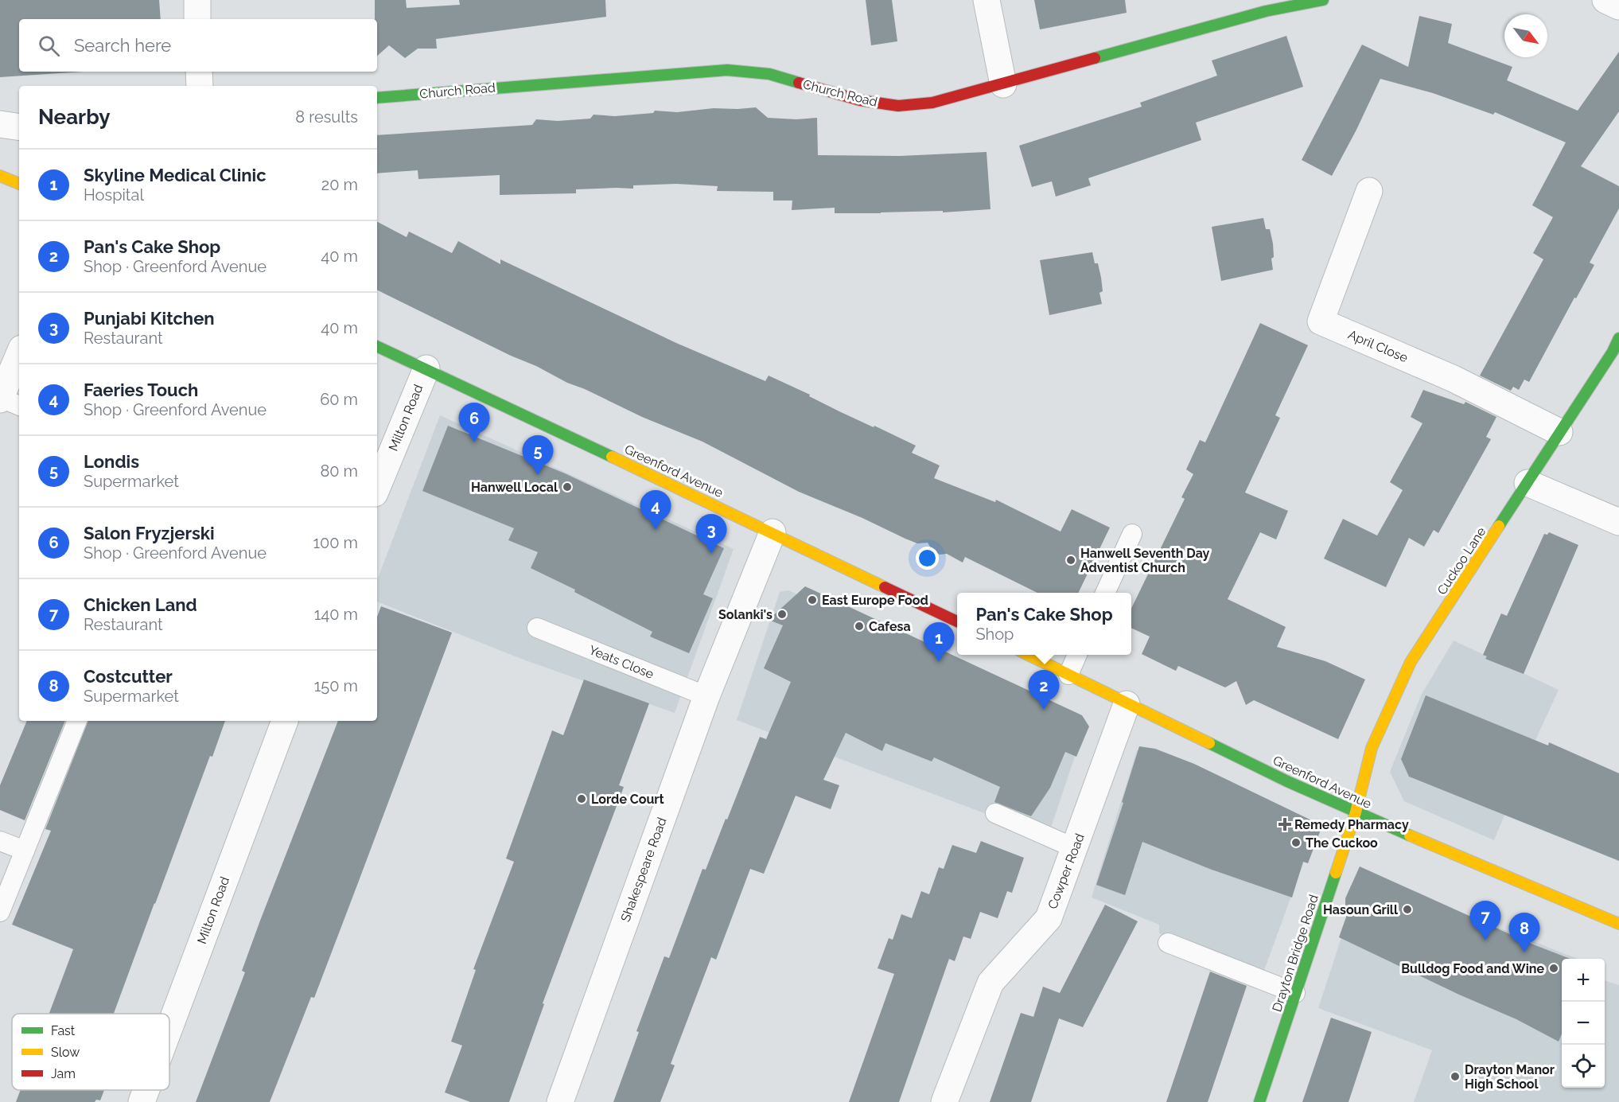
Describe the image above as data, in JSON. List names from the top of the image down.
{
  "streets": {
    "street": [
      "Church Road",
      "April Close",
      "Milton Road",
      "Greenford Avenue",
      "Cuckoo Lane",
      "Shakespeare Road",
      "Cowper Road",
      "Drayton Bridge Road"
    ],
    "lane": ["Yeats Close"]
  },
  "crossings": [
    ["April Close", "Cuckoo Lane"],
    ["Milton Road", "Greenford Avenue"],
    ["Greenford Avenue", "Cuckoo Lane"],
    ["Greenford Avenue", "Shakespeare Road"],
    ["Greenford Avenue", "Cowper Road"],
    ["Greenford Avenue", "Drayton Bridge Road"],
    ["Cuckoo Lane", "Drayton Bridge Road"],
    ["Yeats Close", "Shakespeare Road"]
  ],
  "places": {
    "other": [
      "Hanwell Local",
      "Hanwell Seventh Day Adventist Church",
      "East Europe Food",
      "Solanki's",
      "Cafesa",
      "Lorde Court",
      "The Cuckoo",
      "Hasoun Grill",
      "Bulldog Food and Wine",
      "Drayton Manor High School"
    ],
    "health": ["Remedy Pharmacy"]
  },
  "legend": ["Fast", "Slow", "Jam"],
  "north": "bottom right",
  "page": {
    "search": "Search here",
    "heading": ["Nearby", "8 results"],
    "list": [
      {
        "mark": "1",
        "name": "Skyline Medical Clinic",
        "note": "Hospital",
        "value": "20 m"
      },
      {
        "mark": "2",
        "name": "Pan's Cake Shop",
        "note": "Shop · Greenford Avenue",
        "value": "40 m"
      },
      {
        "mark": "3",
        "name": "Punjabi Kitchen",
        "note": "Restaurant",
        "value": "40 m"
      },
      {
        "mark": "4",
        "name": "Faeries Touch",
        "note": "Shop · Greenford Avenue",
        "value": "60 m"
      },
      {
        "mark": "5",
        "name": "Londis",
        "note": "Supermarket",
        "value": "80 m"
      },
      {
        "mark": "6",
        "name": "Salon Fryzjerski",
        "note": "Shop · Greenford Avenue",
        "value": "100 m"
      },
      {
        "mark": "7",
        "name": "Chicken Land",
        "note": "Restaurant",
        "value": "140 m"
      },
      {
        "mark": "8",
        "name": "Costcutter",
        "note": "Supermarket",
        "value": "150 m"
      }
    ],
    "pins": [
      "6",
      "5",
      "4",
      "3",
      "1",
      "2",
      "7",
      "8"
    ],
    "popup": ["Pan's Cake Shop", "Shop"],
    "map_buttons": ["+", "−"]
  }
}
